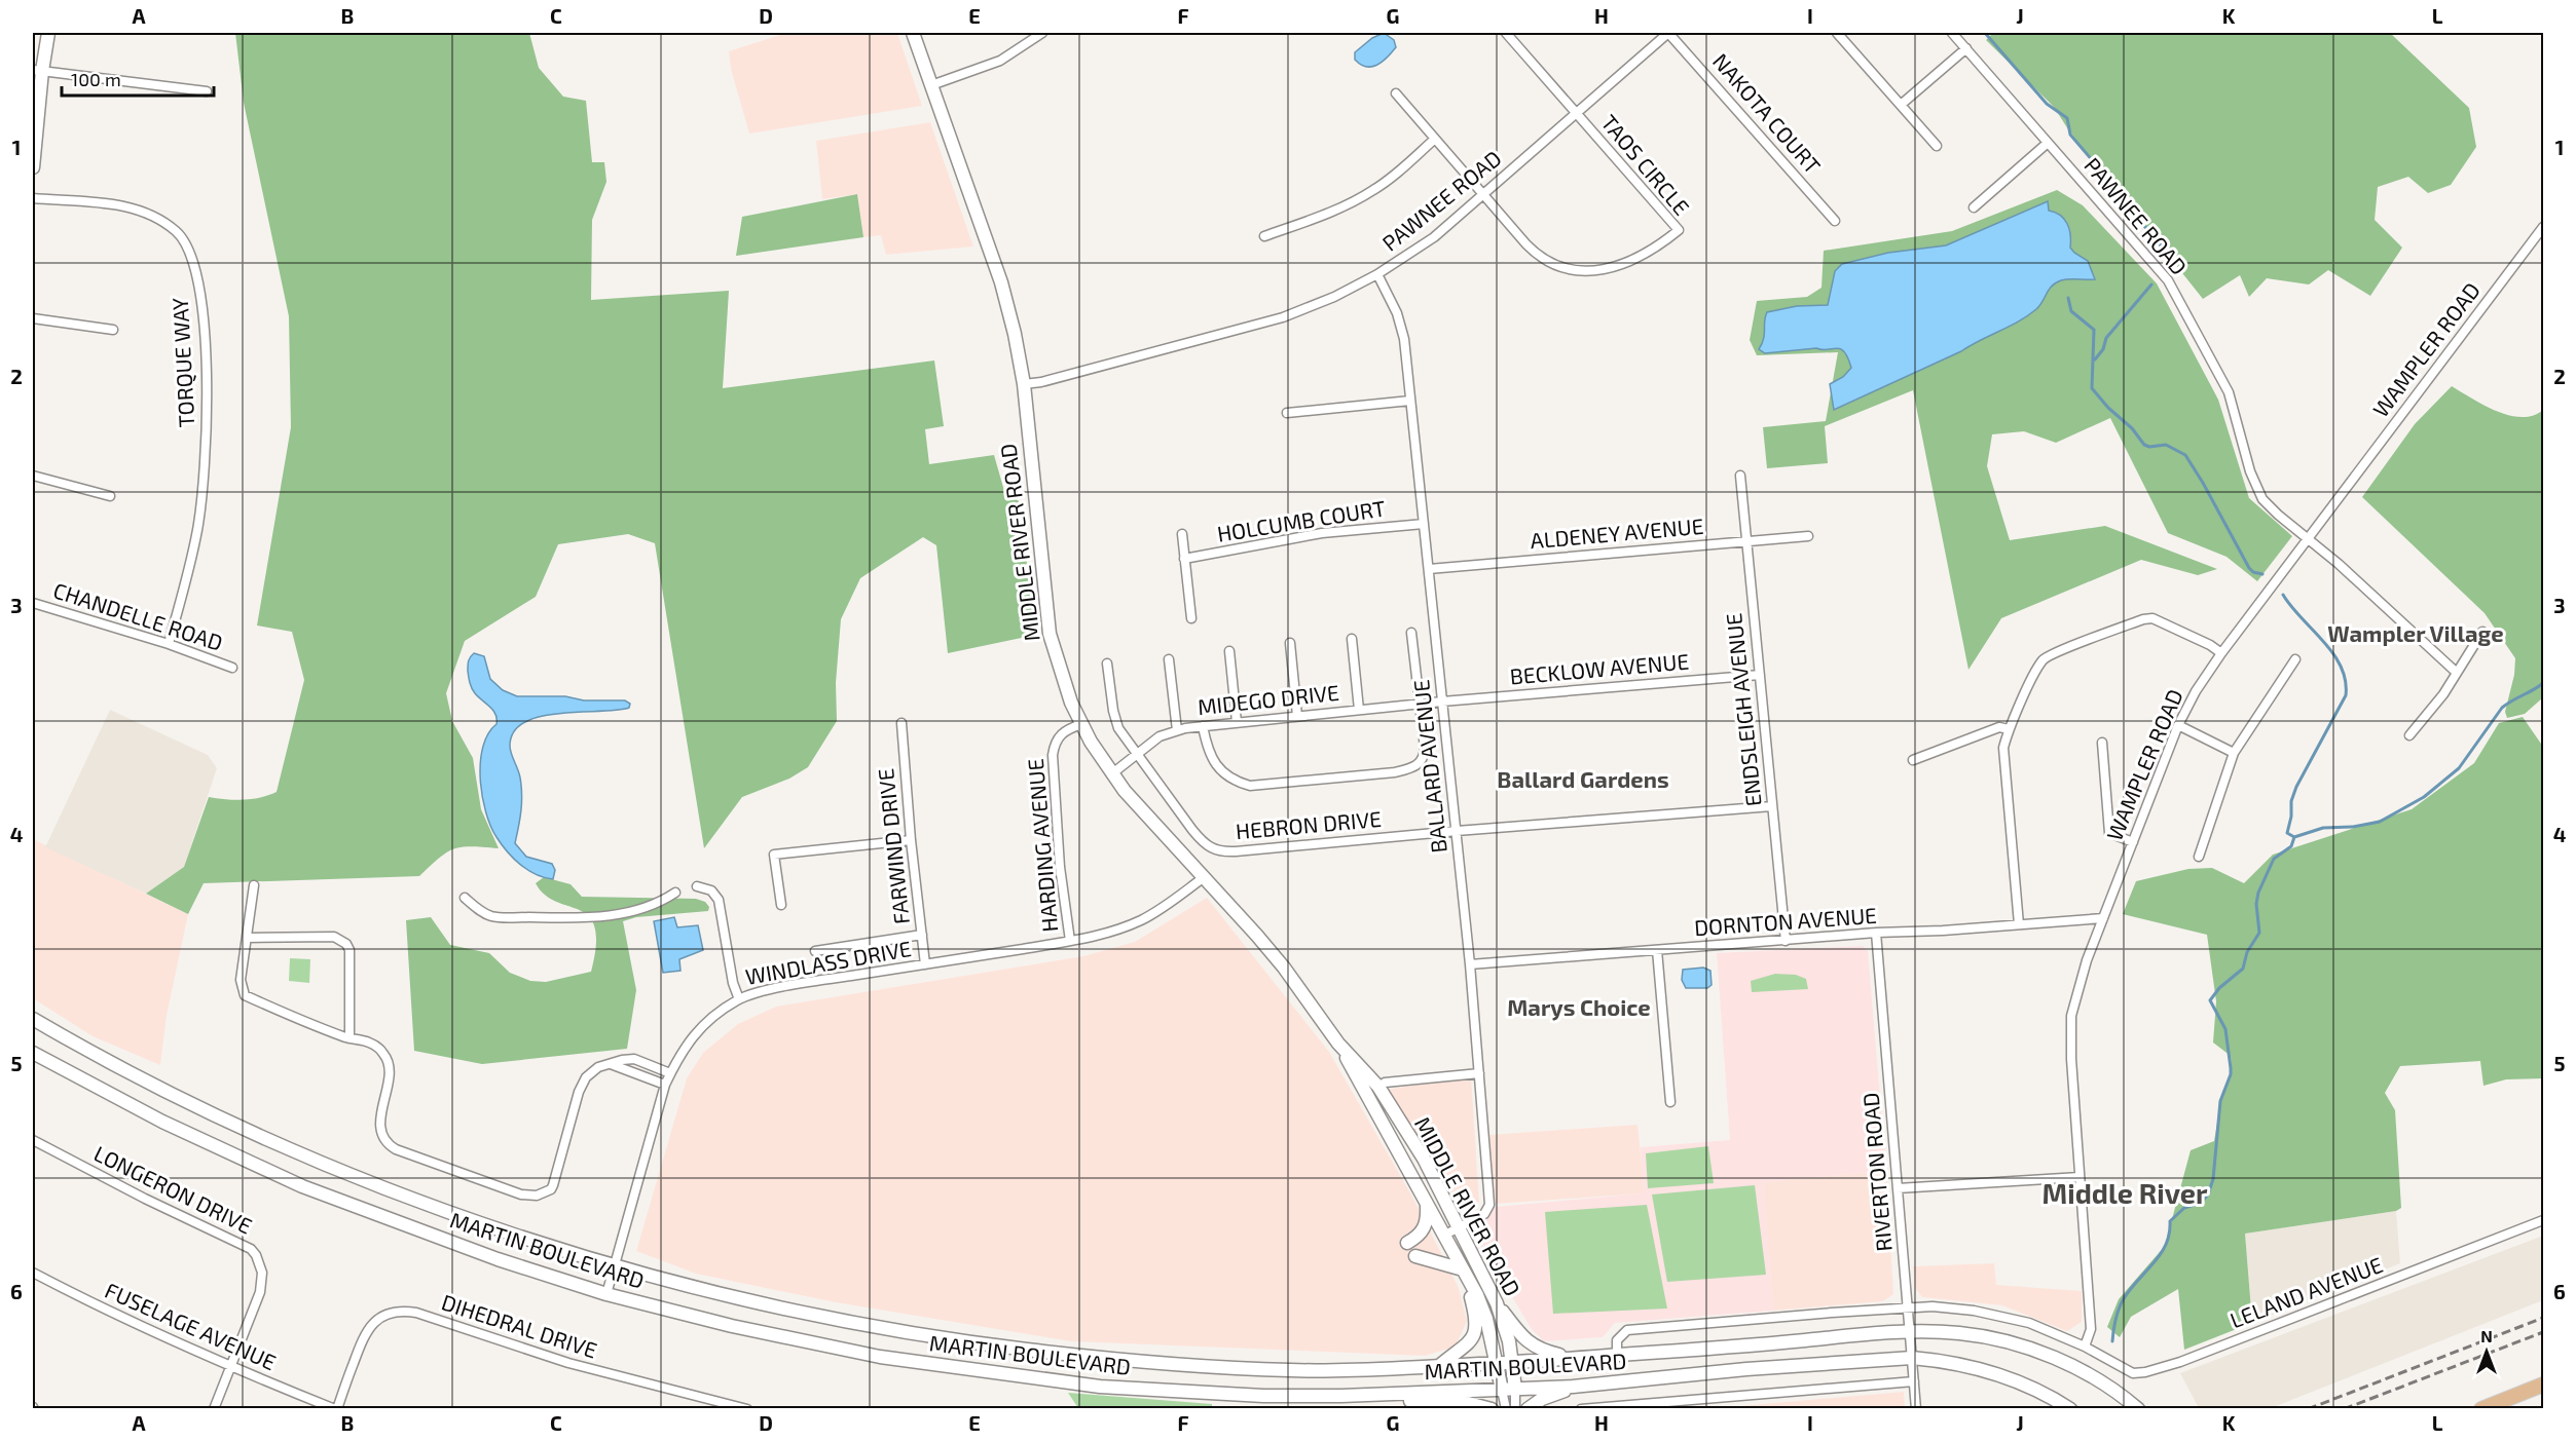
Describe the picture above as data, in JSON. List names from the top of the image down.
{
  "streets": {
    "main road": ["MIDDLE RIVER ROAD", "MARTIN BOULEVARD"],
    "street": [
      "NAKOTA COURT",
      "TAOS CIRCLE",
      "PAWNEE ROAD",
      "WAMPLER ROAD",
      "TORQUE WAY",
      "HOLCUMB COURT",
      "ALDENEY AVENUE",
      "CHANDELLE ROAD",
      "BECKLOW AVENUE",
      "MIDEGO DRIVE",
      "ENDSLEIGH AVENUE",
      "BALLARD AVENUE",
      "HEBRON DRIVE",
      "HARDING AVENUE",
      "FARWIND DRIVE",
      "DORNTON AVENUE",
      "WINDLASS DRIVE",
      "RIVERTON ROAD",
      "LONGERON DRIVE",
      "LELAND AVENUE",
      "FUSELAGE AVENUE",
      "DIHEDRAL DRIVE"
    ]
  },
  "crossings": [
    ["NAKOTA COURT", "PAWNEE ROAD"],
    ["TAOS CIRCLE", "PAWNEE ROAD"],
    ["PAWNEE ROAD", "WAMPLER ROAD"],
    ["PAWNEE ROAD", "MIDDLE RIVER ROAD"],
    ["PAWNEE ROAD", "BALLARD AVENUE"],
    ["WAMPLER ROAD", "DORNTON AVENUE"],
    ["WAMPLER ROAD", "LELAND AVENUE"],
    ["TORQUE WAY", "CHANDELLE ROAD"],
    ["HOLCUMB COURT", "BALLARD AVENUE"],
    ["ALDENEY AVENUE", "ENDSLEIGH AVENUE"],
    ["ALDENEY AVENUE", "BALLARD AVENUE"],
    ["MIDDLE RIVER ROAD", "MIDEGO DRIVE"],
    ["MIDDLE RIVER ROAD", "BALLARD AVENUE"],
    ["MIDDLE RIVER ROAD", "HARDING AVENUE"],
    ["MIDDLE RIVER ROAD", "WINDLASS DRIVE"],
    ["MIDDLE RIVER ROAD", "MARTIN BOULEVARD"],
    ["BECKLOW AVENUE", "MIDEGO DRIVE"],
    ["BECKLOW AVENUE", "ENDSLEIGH AVENUE"],
    ["BECKLOW AVENUE", "BALLARD AVENUE"],
    ["MIDEGO DRIVE", "BALLARD AVENUE"],
    ["MIDEGO DRIVE", "HEBRON DRIVE"],
    ["ENDSLEIGH AVENUE", "HEBRON DRIVE"],
    ["ENDSLEIGH AVENUE", "DORNTON AVENUE"],
    ["BALLARD AVENUE", "HEBRON DRIVE"],
    ["BALLARD AVENUE", "DORNTON AVENUE"],
    ["HARDING AVENUE", "WINDLASS DRIVE"],
    ["FARWIND DRIVE", "WINDLASS DRIVE"],
    ["DORNTON AVENUE", "RIVERTON ROAD"],
    ["WINDLASS DRIVE", "MARTIN BOULEVARD"],
    ["RIVERTON ROAD", "MARTIN BOULEVARD"],
    ["RIVERTON ROAD", "LELAND AVENUE"],
    ["LONGERON DRIVE", "FUSELAGE AVENUE"],
    ["MARTIN BOULEVARD", "LELAND AVENUE"],
    ["FUSELAGE AVENUE", "DIHEDRAL DRIVE"]
  ],
  "districts": [
    "Wampler Village",
    "Ballard Gardens",
    "Marys Choice",
    "Middle River"
  ],
  "scale_bar": "100 m",
  "north": "top",
  "grid": {
    "columns": [
      "A",
      "B",
      "C",
      "D",
      "E",
      "F",
      "G",
      "H",
      "I",
      "J",
      "K",
      "L"
    ],
    "rows": [
      "1",
      "2",
      "3",
      "4",
      "5",
      "6"
    ]
  }
}
